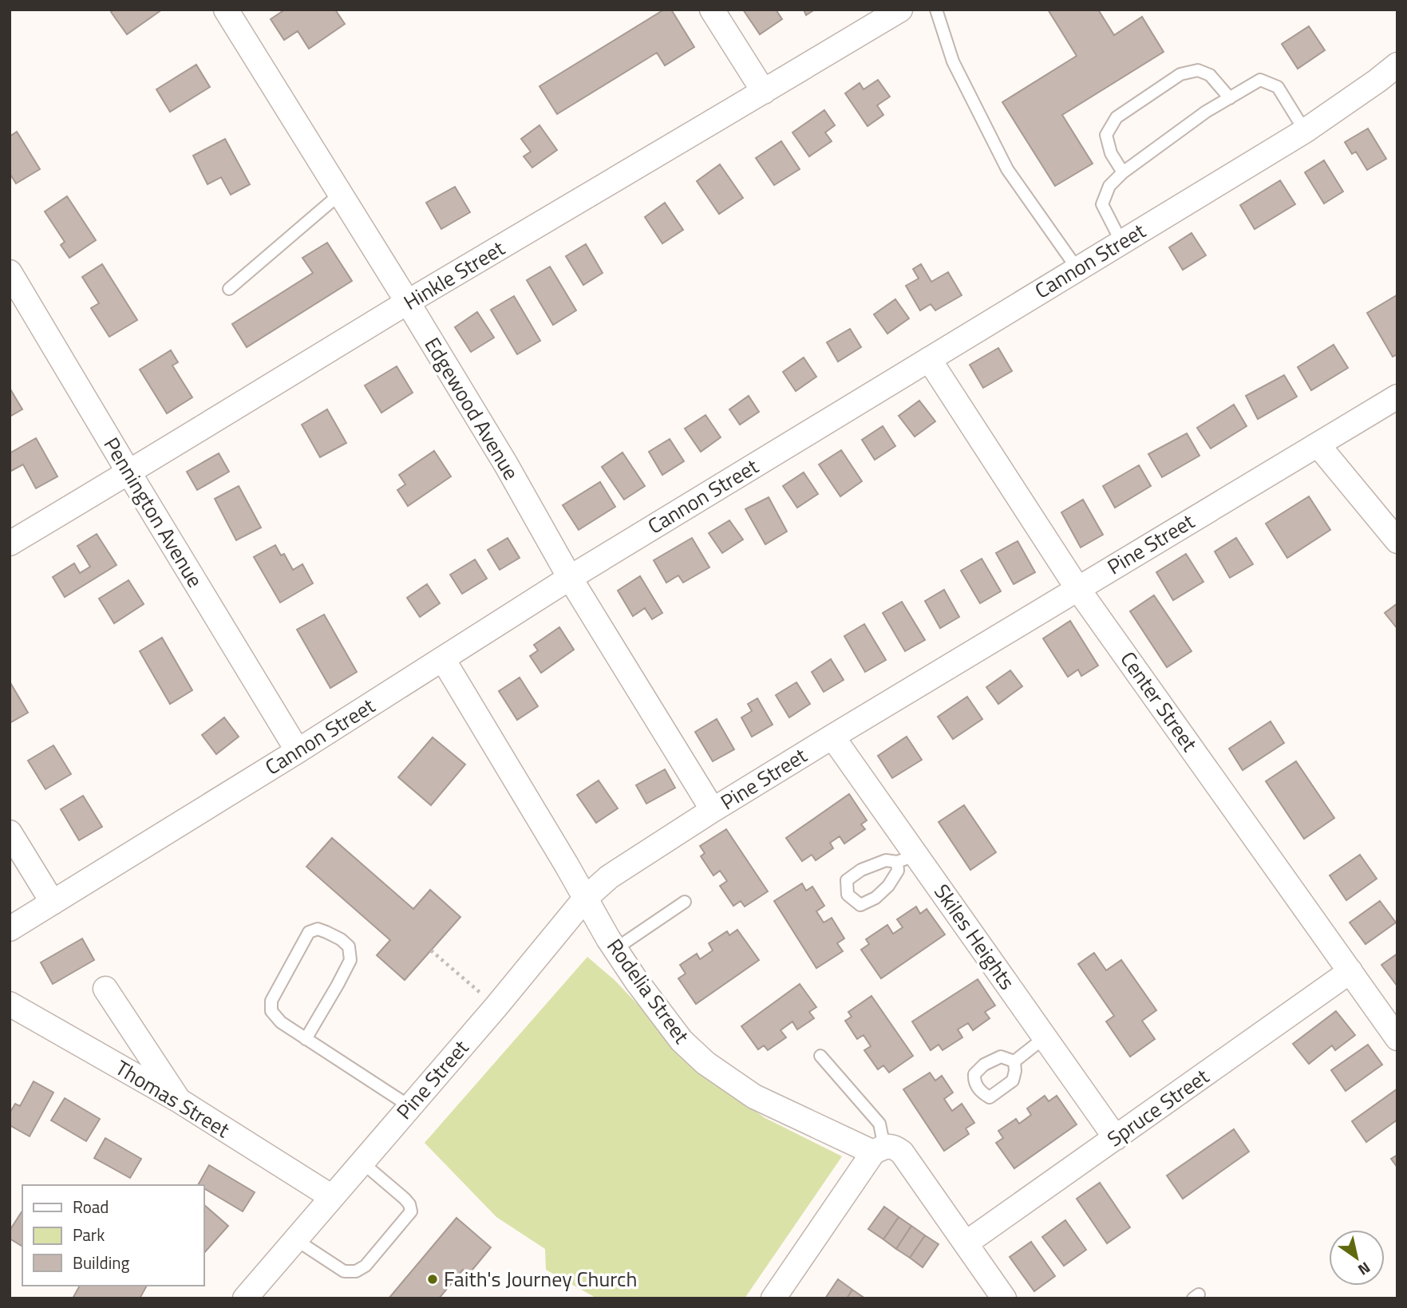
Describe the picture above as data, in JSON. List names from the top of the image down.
{
  "streets": {
    "street": [
      "Cannon Street",
      "Hinkle Street",
      "Edgewood Avenue",
      "Pennington Avenue",
      "Pine Street",
      "Center Street",
      "Skiles Heights",
      "Rodelia Street",
      "Thomas Street",
      "Spruce Street"
    ]
  },
  "crossings": [
    ["Cannon Street", "Edgewood Avenue"],
    ["Cannon Street", "Pennington Avenue"],
    ["Cannon Street", "Center Street"],
    ["Cannon Street", "Rodelia Street"],
    ["Hinkle Street", "Edgewood Avenue"],
    ["Hinkle Street", "Pennington Avenue"],
    ["Edgewood Avenue", "Pine Street"],
    ["Pine Street", "Center Street"],
    ["Pine Street", "Skiles Heights"],
    ["Pine Street", "Rodelia Street"],
    ["Pine Street", "Thomas Street"],
    ["Center Street", "Spruce Street"],
    ["Skiles Heights", "Spruce Street"],
    ["Rodelia Street", "Spruce Street"]
  ],
  "places": ["Faith's Journey Church"],
  "legend": ["Road", "Park", "Building"],
  "north": "bottom right"
}
